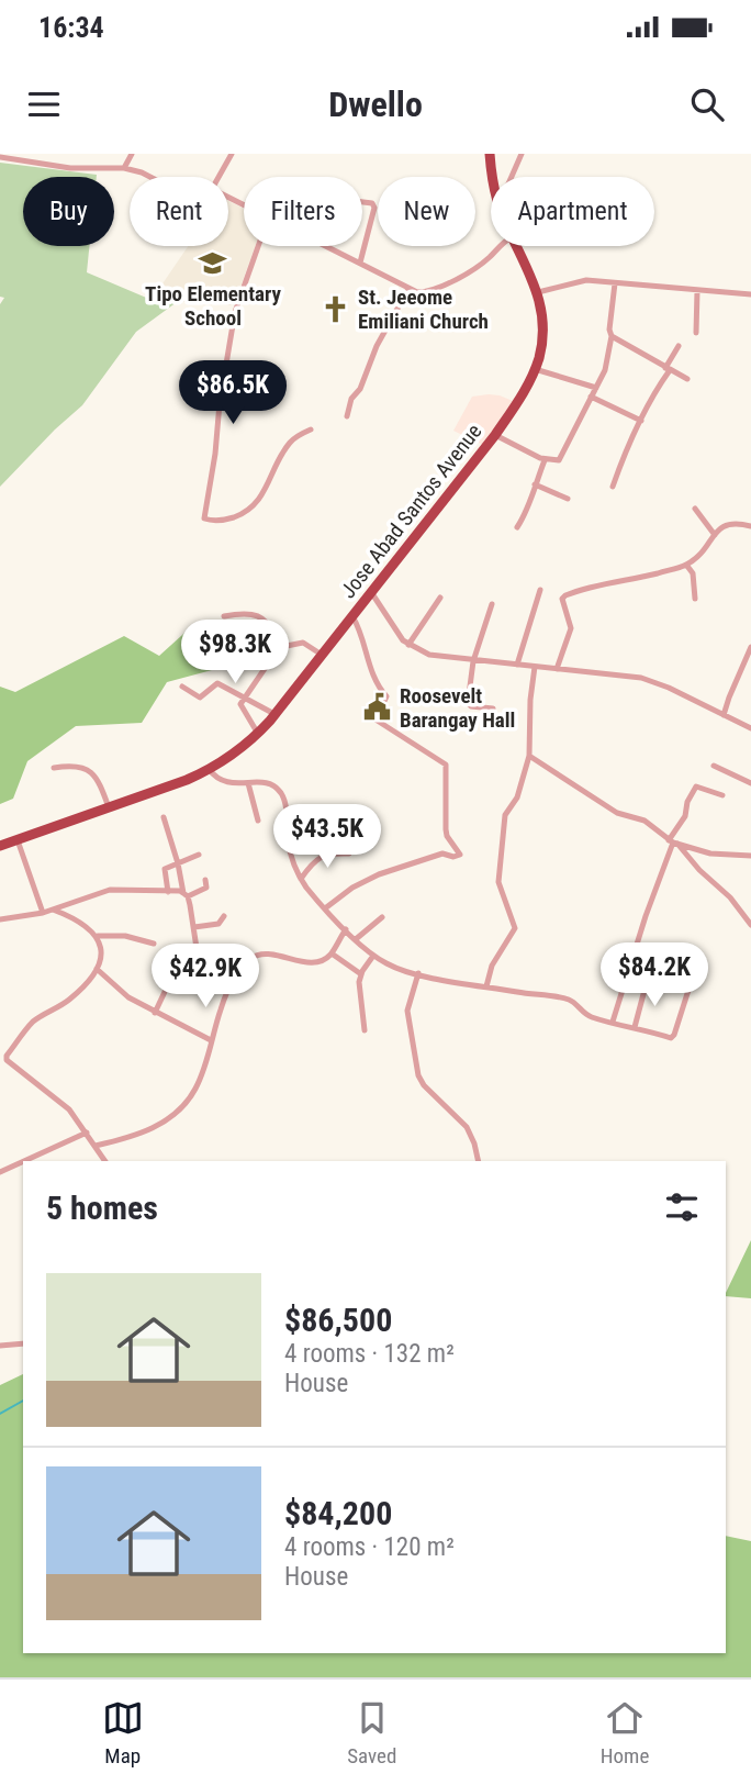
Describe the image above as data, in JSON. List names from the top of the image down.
{
  "streets": {
    "highway": ["Jose Abad Santos Avenue"]
  },
  "places": {
    "school or university": ["Tipo Elementary School"],
    "church": ["St. Jeeome Emiliani Church"],
    "public building": ["Roosevelt Barangay Hall"]
  },
  "page": {
    "status": "16:34",
    "header": "Dwello",
    "chip": [
      "Buy",
      "Rent",
      "Filters",
      "New",
      "Apartment"
    ],
    "price": [
      "$86.5K",
      "$98.3K",
      "$43.5K",
      "$84.2K",
      "$42.9K"
    ],
    "heading": "5 homes",
    "list": [
      {
        "name": "$86,500",
        "note": "4 rooms · 132 m² · House"
      },
      {
        "name": "$84,200",
        "note": "4 rooms · 120 m² · House"
      }
    ],
    "tabs": ["Map", "Saved", "Home"]
  }
}
